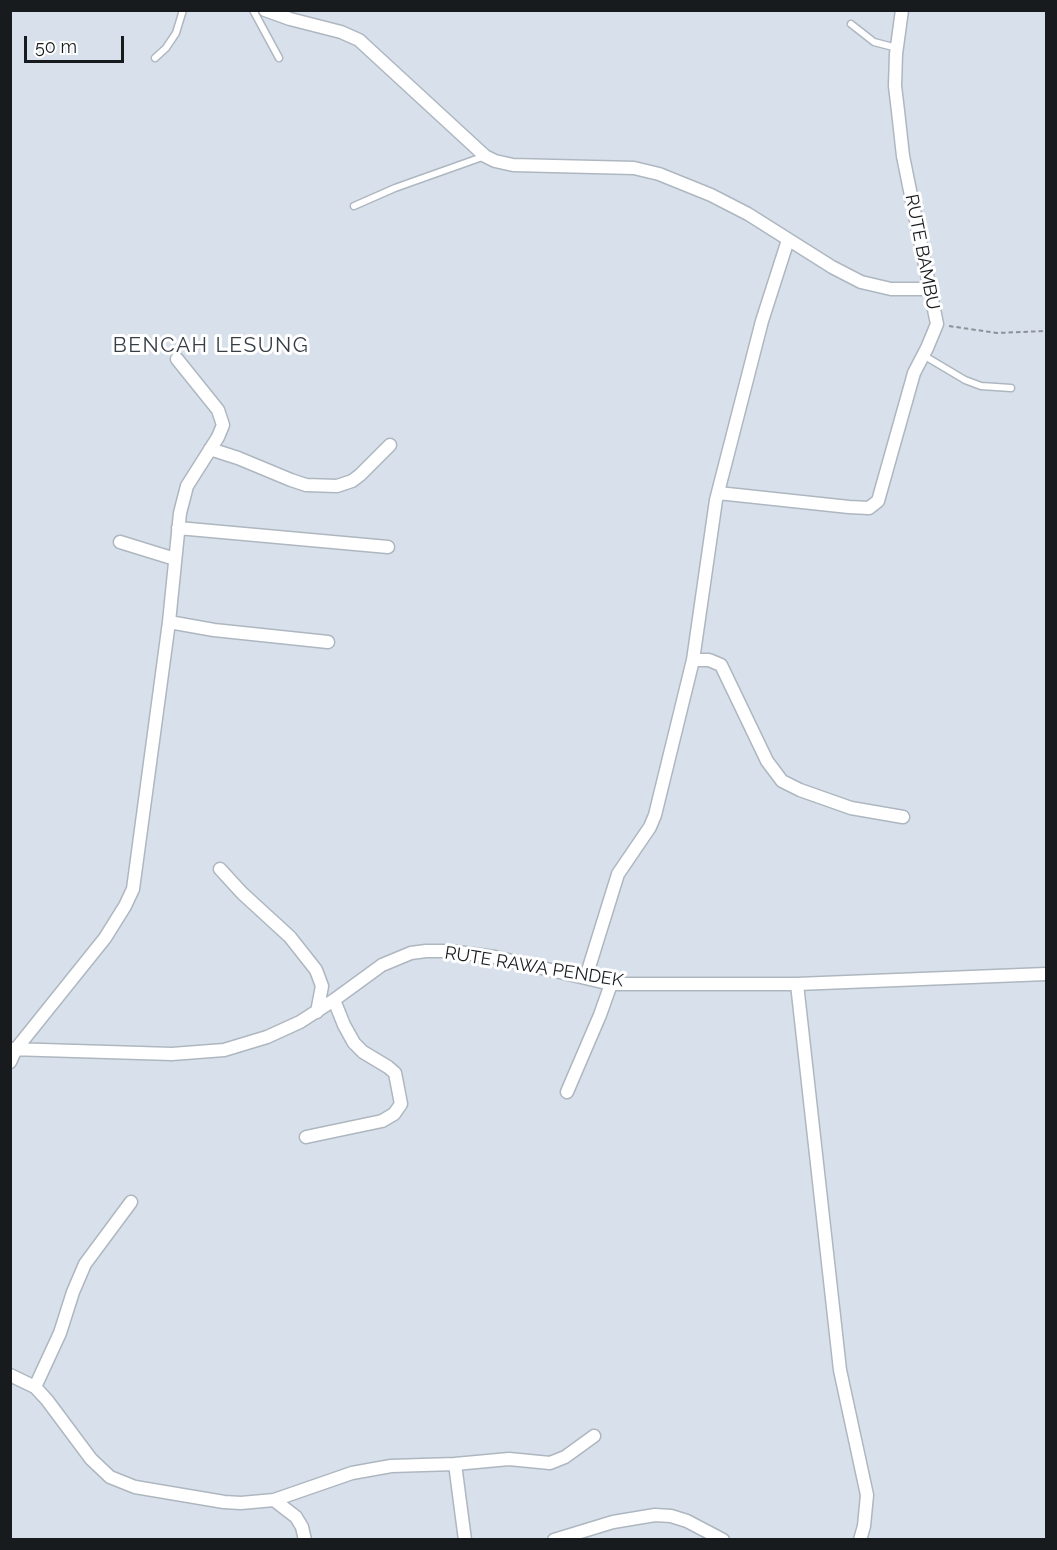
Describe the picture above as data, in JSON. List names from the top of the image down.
{
  "streets": {
    "street": ["RUTE BAMBU", "RUTE RAWA PENDEK"]
  },
  "districts": ["BENCAH LESUNG"],
  "scale_bar": "50 m"
}
